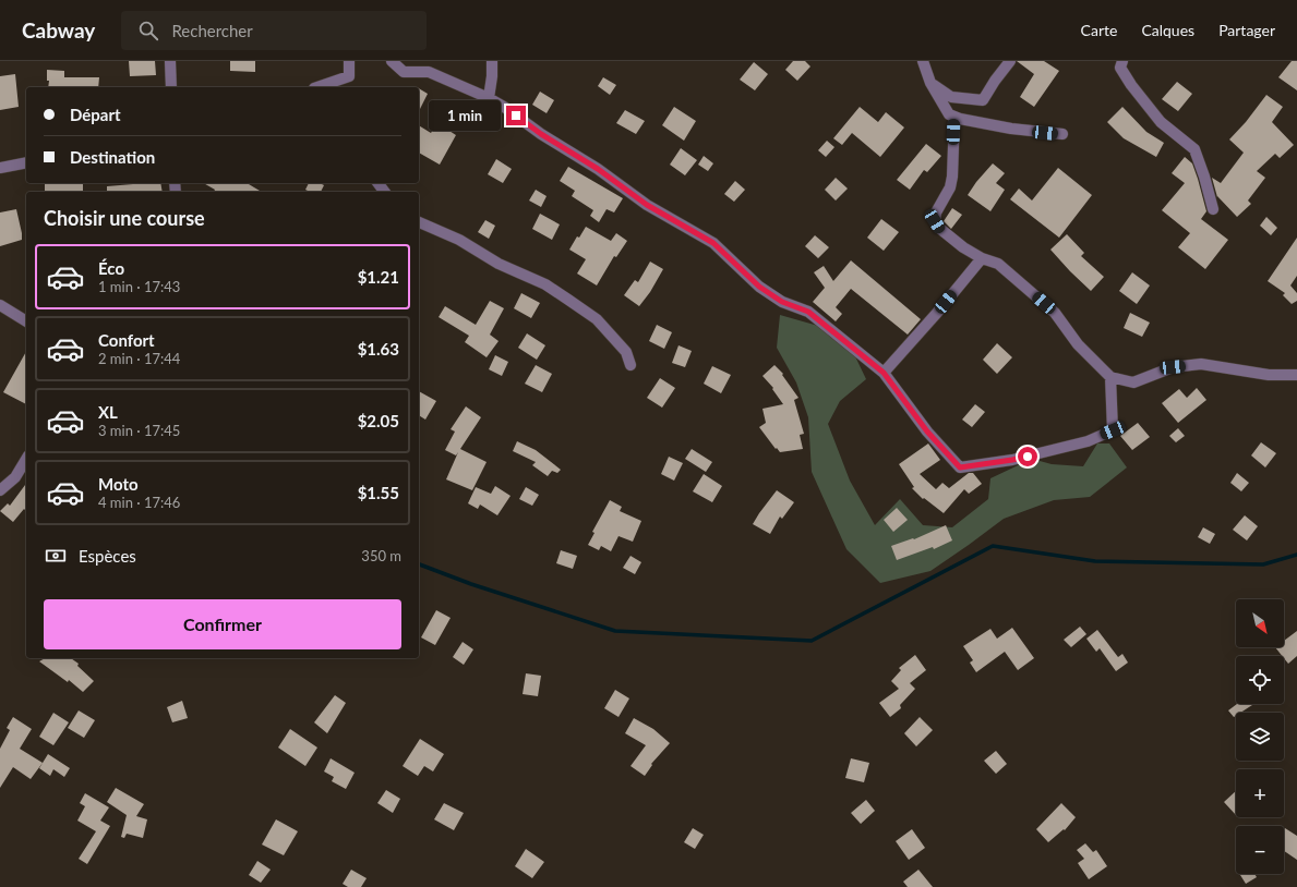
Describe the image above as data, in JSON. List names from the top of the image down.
{
  "north": "bottom right",
  "page": {
    "header": "Cabway",
    "search": "Rechercher",
    "nav": ["Carte", "Calques", "Partager"],
    "banner": ["Départ", "Destination"],
    "bubble": "1 min",
    "heading": "Choisir une course",
    "list": [
      {
        "name": "Éco",
        "note": "1 min · 17:43",
        "value": "$1.21"
      },
      {
        "name": "Confort",
        "note": "2 min · 17:44",
        "value": "$1.63"
      },
      {
        "name": "XL",
        "note": "3 min · 17:45",
        "value": "$2.05"
      },
      {
        "name": "Moto",
        "note": "4 min · 17:46",
        "value": "$1.55"
      }
    ],
    "pay": ["Espèces", "350 m"],
    "buttons": "Confirmer",
    "map_buttons": ["+", "−"]
  }
}
